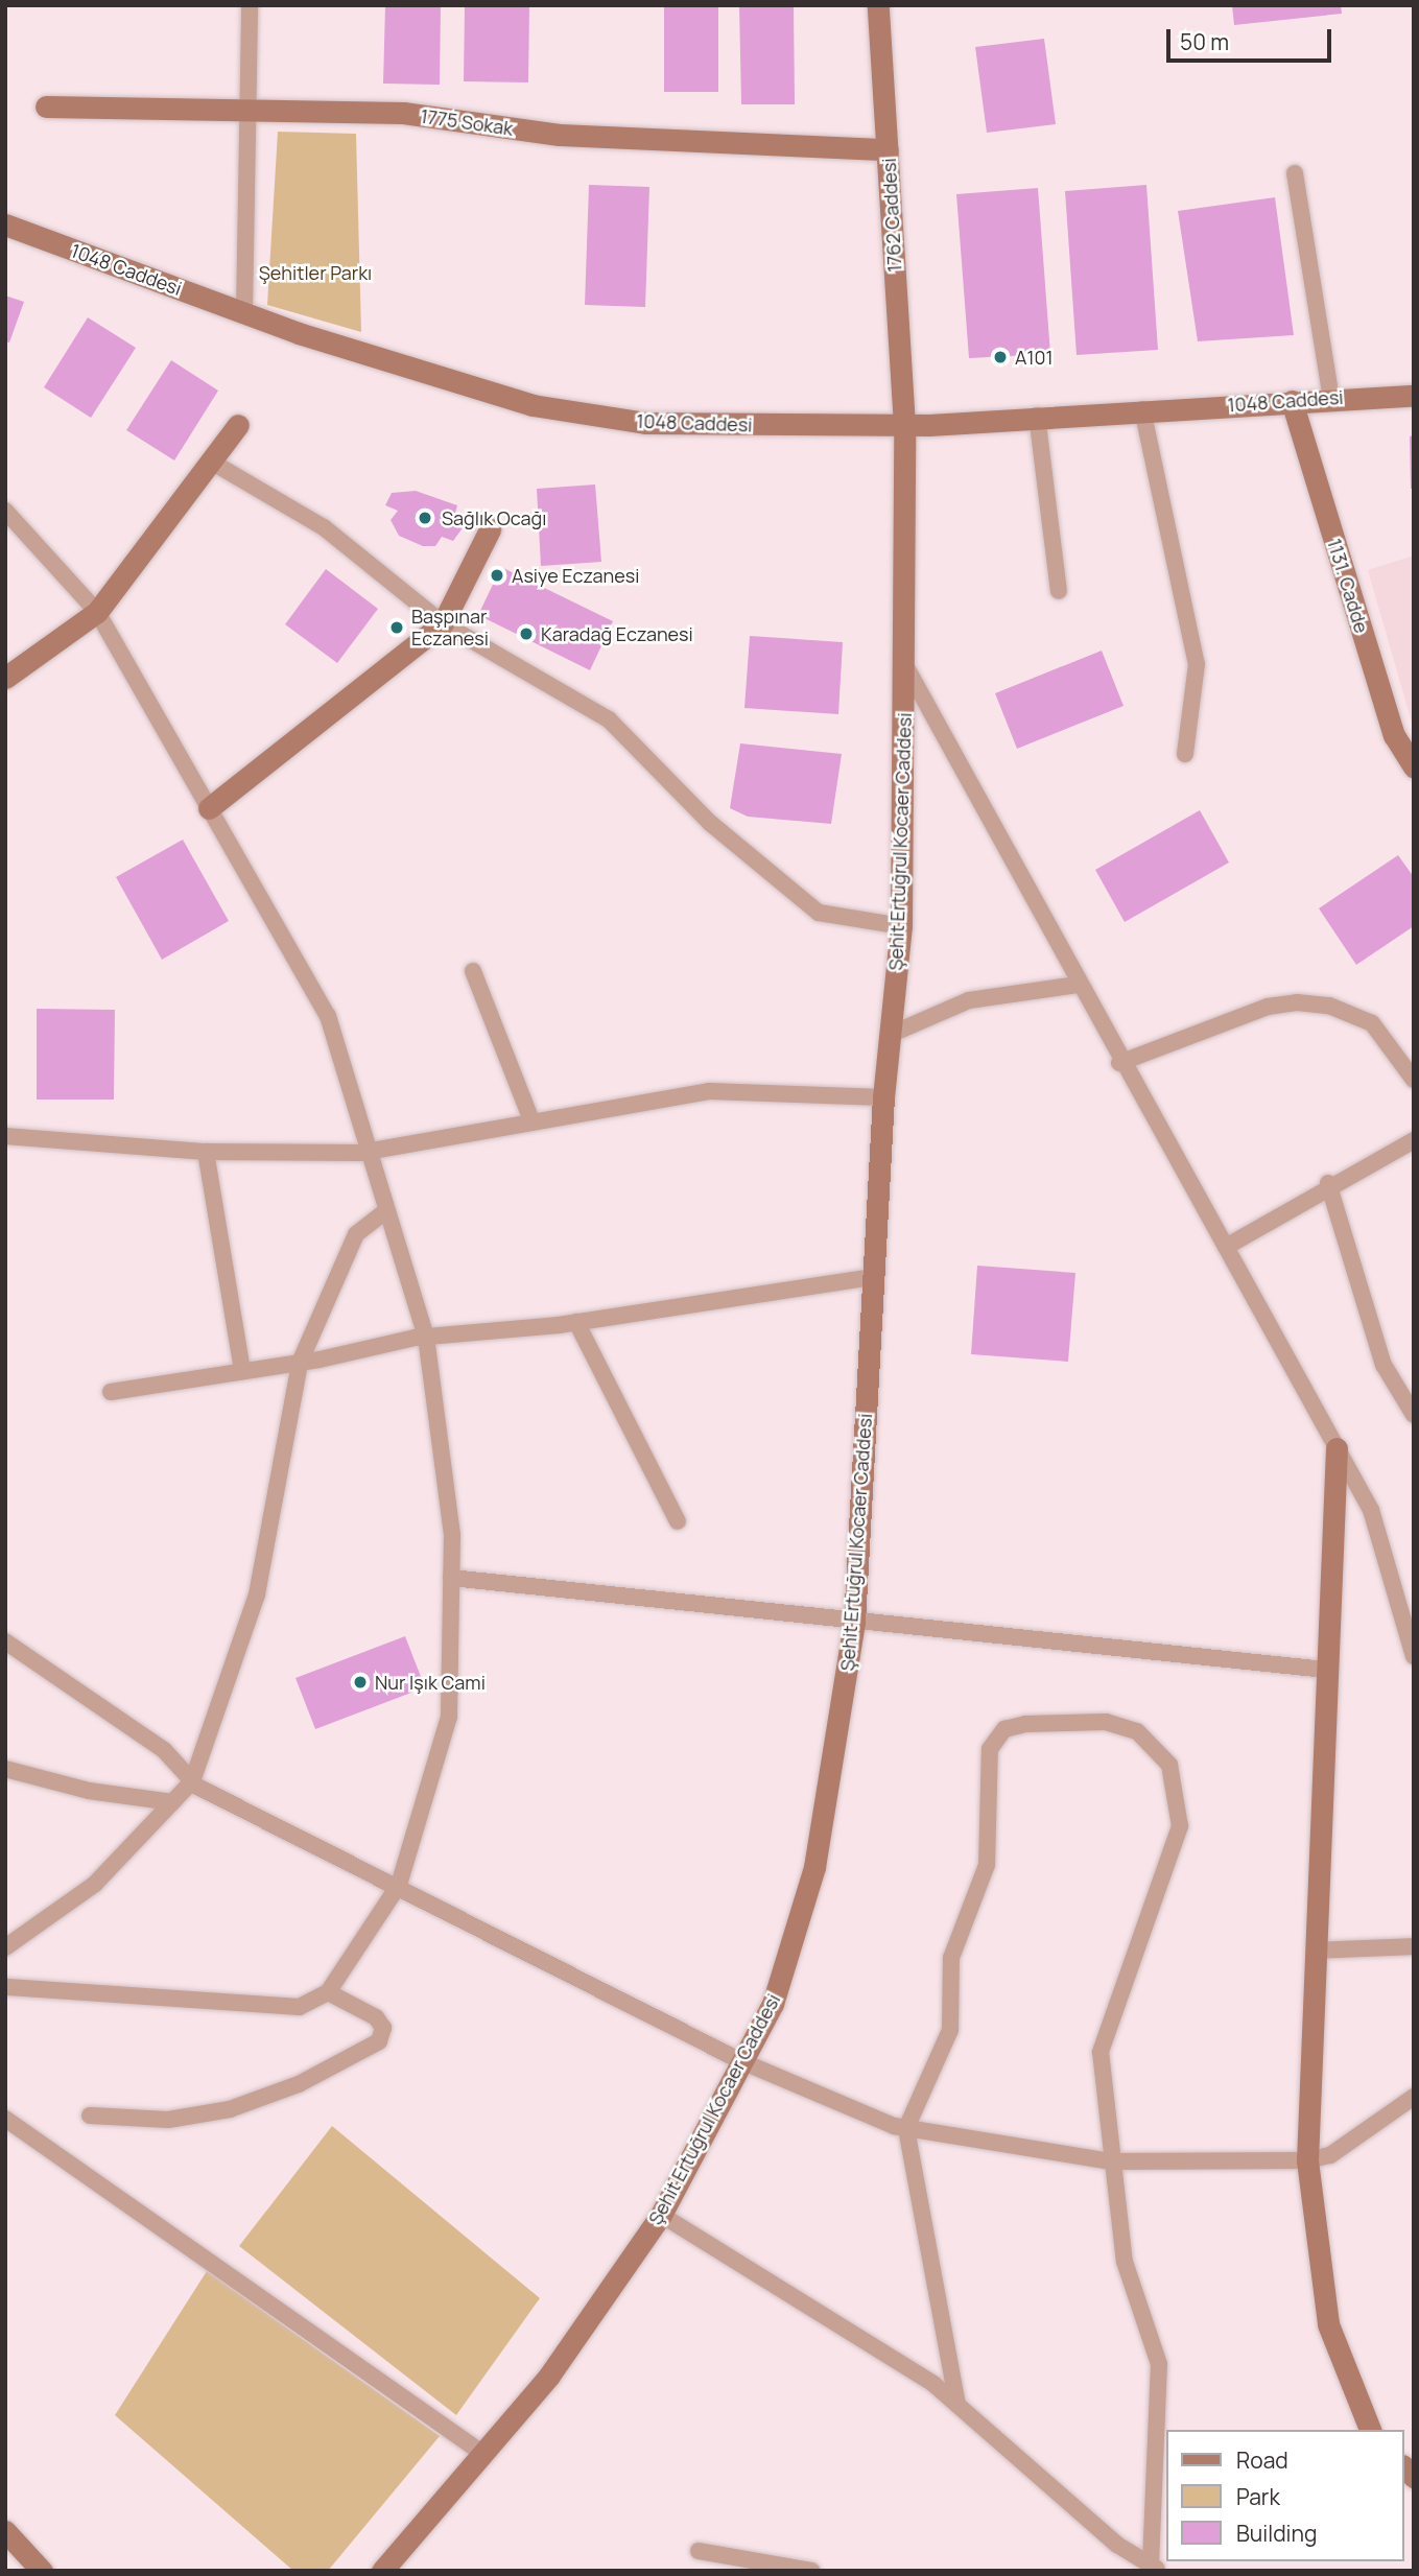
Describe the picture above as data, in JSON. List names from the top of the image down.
{
  "streets": {
    "street": [
      "1775 Sokak",
      "1762 Caddesi",
      "1048 Caddesi",
      "1131. Cadde",
      "Şehit Ertuğrul Kocaer Caddesi"
    ]
  },
  "crossings": [
    ["1775 Sokak", "1762 Caddesi"],
    ["1762 Caddesi", "1048 Caddesi"],
    ["1762 Caddesi", "Şehit Ertuğrul Kocaer Caddesi"],
    ["1048 Caddesi", "1131. Cadde"],
    ["1048 Caddesi", "Şehit Ertuğrul Kocaer Caddesi"]
  ],
  "parks": ["Şehitler Parkı"],
  "places": [
    "A101",
    "Sağlık Ocağı",
    "Asiye Eczanesi",
    "Başpınar Eczanesi",
    "Karadağ Eczanesi",
    "Nur Işık Cami"
  ],
  "legend": ["Road", "Park", "Building"],
  "scale_bar": "50 m"
}
